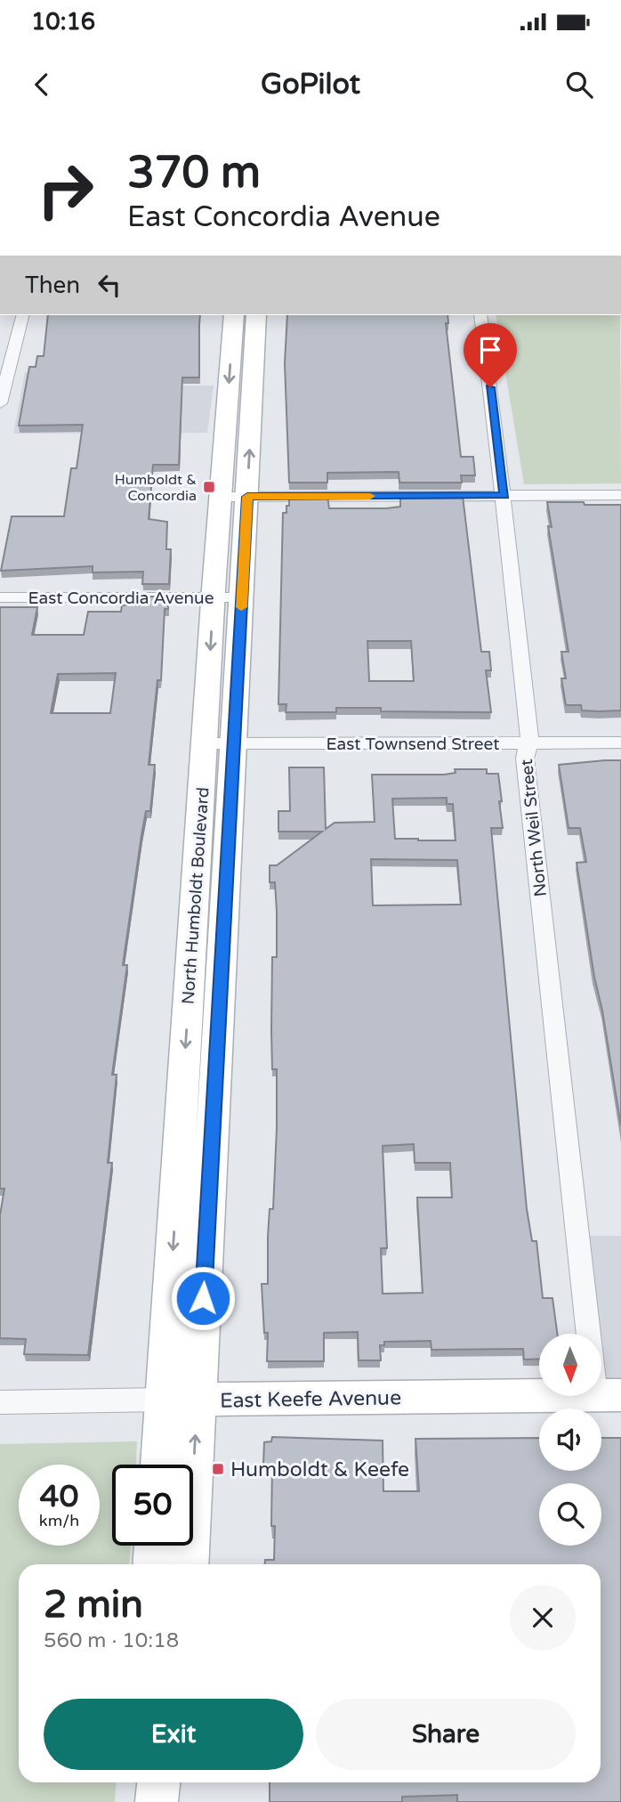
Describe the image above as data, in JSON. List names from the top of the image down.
{
  "streets": {
    "main road": ["North Humboldt Boulevard", "East Keefe Avenue"],
    "street": ["East Concordia Avenue", "East Townsend Street", "North Weil Street"]
  },
  "crossings": [
    ["East Concordia Avenue", "North Humboldt Boulevard"],
    ["East Townsend Street", "North Weil Street"],
    ["East Townsend Street", "North Humboldt Boulevard"],
    ["North Weil Street", "East Keefe Avenue"],
    ["North Humboldt Boulevard", "East Keefe Avenue"]
  ],
  "places": {
    "transit": ["Humboldt & Concordia", "Humboldt & Keefe"]
  },
  "north": "bottom",
  "page": {
    "status": "10:16",
    "header": "GoPilot",
    "turn": ["370 m", "East Concordia Avenue"],
    "then": "Then",
    "speed": "40 km/h",
    "limit": "50",
    "heading": ["2 min", "560 m · 10:18"],
    "buttons": ["Exit", "Share"]
  }
}
